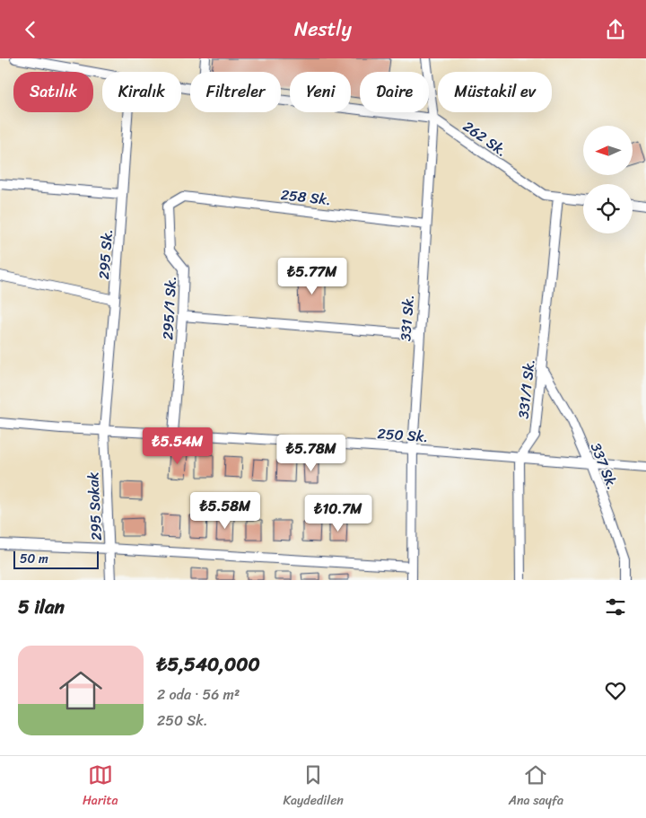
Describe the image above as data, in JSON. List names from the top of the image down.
{
  "streets": {
    "street": [
      "262 Sk.",
      "258 Sk.",
      "295 Sk.",
      "295/1 Sk.",
      "331 Sk.",
      "331/1 Sk.",
      "250 Sk.",
      "337 Sk.",
      "295 Sokak"
    ]
  },
  "crossings": [
    ["262 Sk.", "331 Sk."],
    ["262 Sk.", "331/1 Sk."],
    ["258 Sk.", "295/1 Sk."],
    ["258 Sk.", "331 Sk."],
    ["295 Sk.", "250 Sk."],
    ["295 Sk.", "295 Sokak"],
    ["295/1 Sk.", "250 Sk."],
    ["331 Sk.", "250 Sk."],
    ["331/1 Sk.", "250 Sk."],
    ["331/1 Sk.", "337 Sk."],
    ["250 Sk.", "337 Sk."],
    ["250 Sk.", "295 Sokak"]
  ],
  "scale_bar": "50 m",
  "north": "left",
  "page": {
    "header": "Nestly",
    "chip": [
      "Satılık",
      "Kiralık",
      "Filtreler",
      "Yeni",
      "Daire",
      "Müstakil ev"
    ],
    "price": [
      "₺5.77M",
      "₺5.54M",
      "₺5.78M",
      "₺5.58M",
      "₺10.7M"
    ],
    "scale": "50 m",
    "heading": "5 ilan",
    "list": [
      {
        "name": "₺5,540,000",
        "note": "2 oda · 56 m² · 250 Sk."
      }
    ],
    "tabs": ["Harita", "Kaydedilen", "Ana sayfa"]
  }
}
